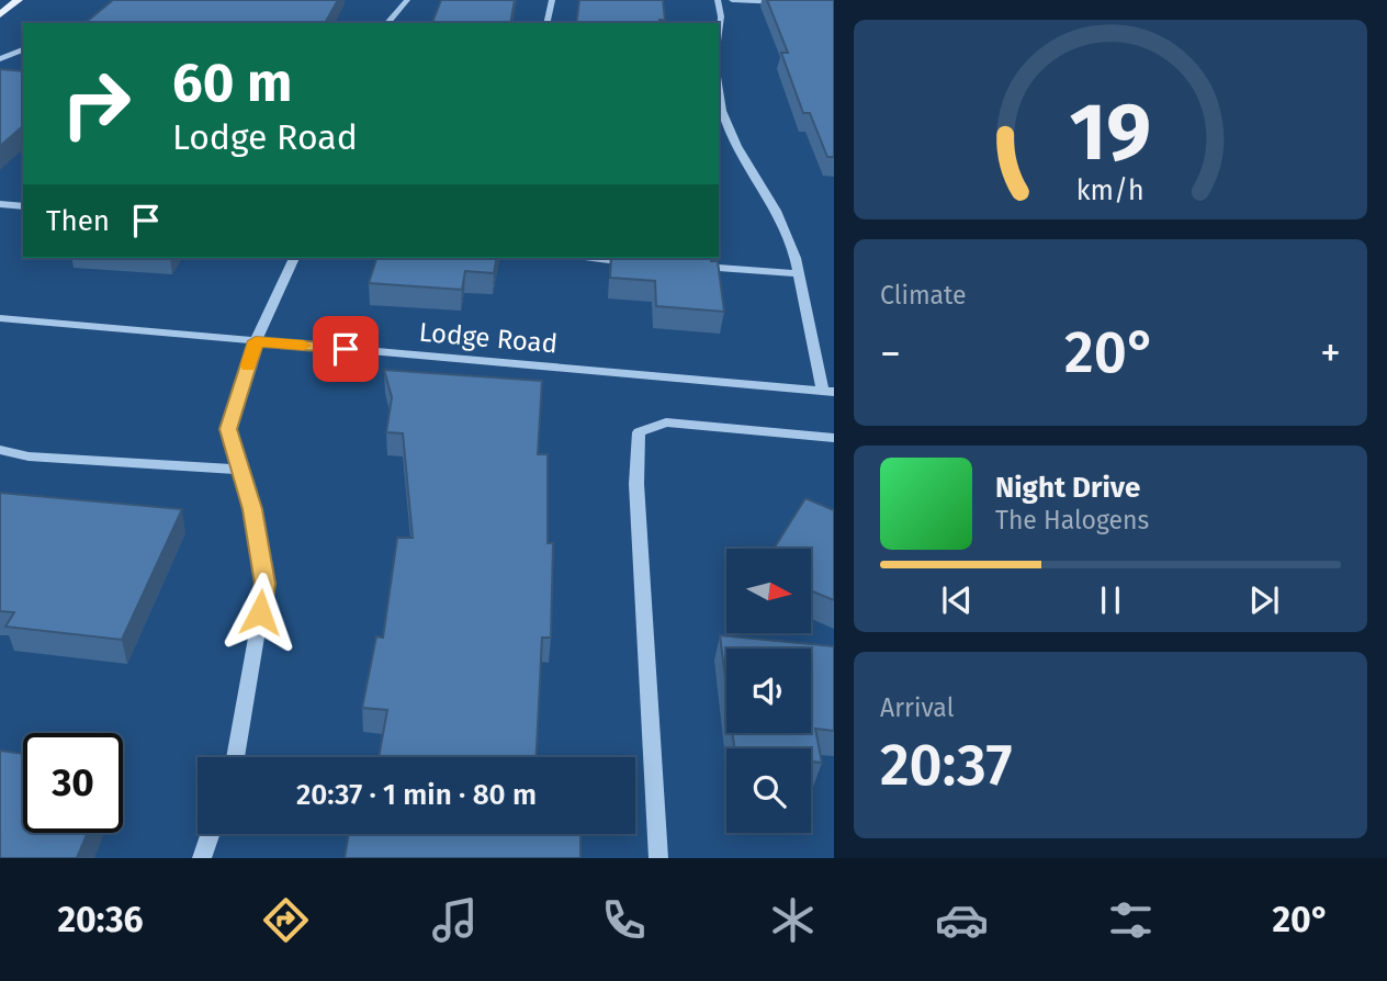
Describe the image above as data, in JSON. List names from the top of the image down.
{
  "streets": {
    "street": ["Lodge Road"]
  },
  "north": "right",
  "page": {
    "turn": ["60 m", "Lodge Road"],
    "then": "Then",
    "tile": [
      "Climate",
      ["Arrival", "20:37"]
    ],
    "heat": ["−", "20°", "+"],
    "song": ["Night Drive", "The Halogens"],
    "limit": "30",
    "trip": "20:37 · 1 min · 80 m",
    "tabs": ["20:36", "20°"],
    "gauge": ["19", "km/h"]
  }
}
